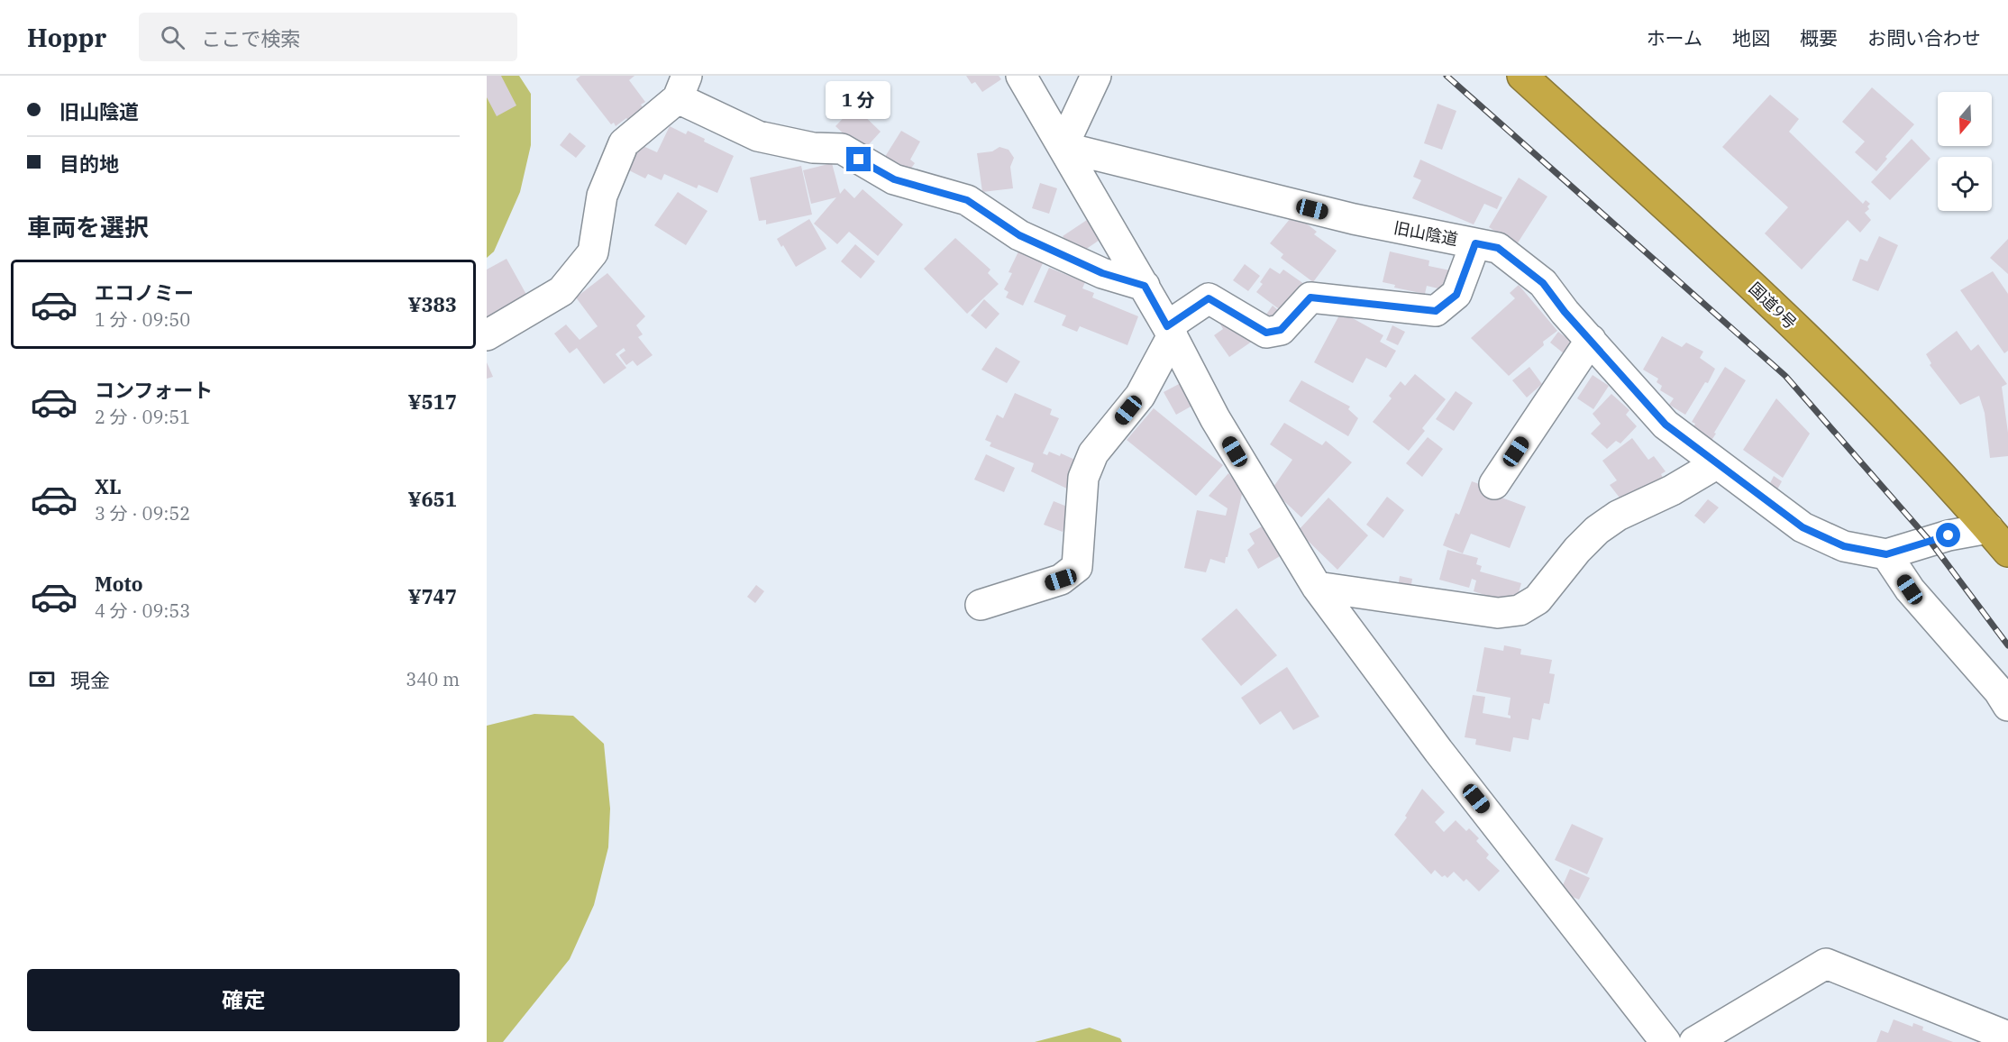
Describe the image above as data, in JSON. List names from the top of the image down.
{
  "streets": {
    "highway": ["国道9号"],
    "street": ["旧山陰道"]
  },
  "crossings": [
    ["旧山陰道", "国道9号"]
  ],
  "north": "bottom",
  "page": {
    "header": "Hoppr",
    "search": "ここで検索",
    "nav": [
      "ホーム",
      "地図",
      "概要",
      "お問い合わせ"
    ],
    "banner": ["旧山陰道", "目的地"],
    "bubble": "1 分",
    "heading": "車両を選択",
    "list": [
      {
        "name": "エコノミー",
        "note": "1 分 · 09:50",
        "value": "¥383"
      },
      {
        "name": "コンフォート",
        "note": "2 分 · 09:51",
        "value": "¥517"
      },
      {
        "name": "XL",
        "note": "3 分 · 09:52",
        "value": "¥651"
      },
      {
        "name": "Moto",
        "note": "4 分 · 09:53",
        "value": "¥747"
      }
    ],
    "pay": ["現金", "340 m"],
    "buttons": "確定"
  }
}
